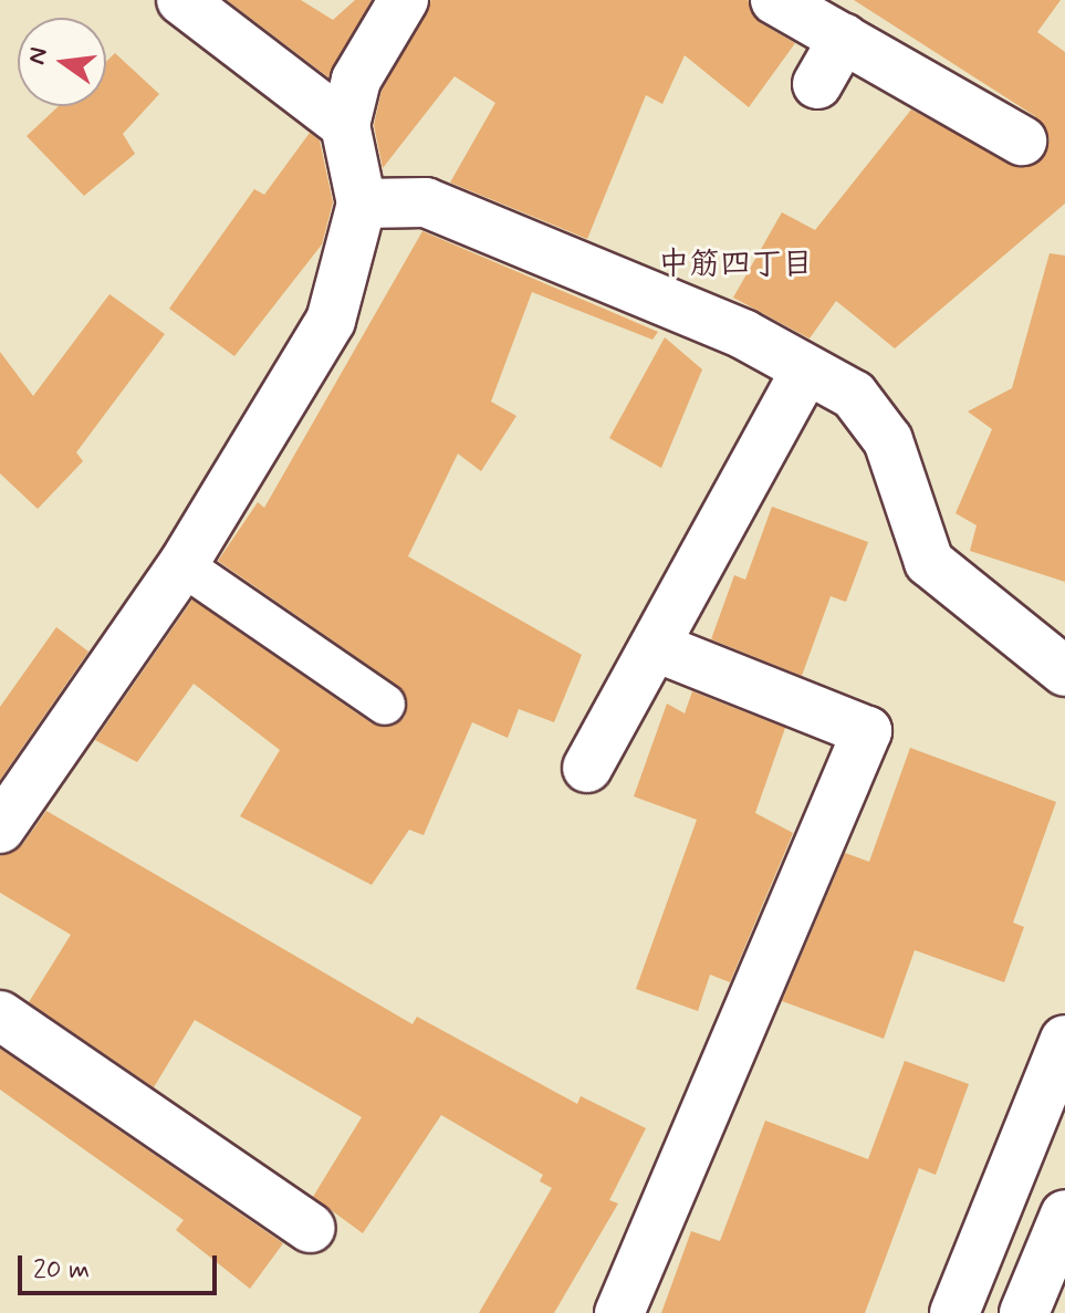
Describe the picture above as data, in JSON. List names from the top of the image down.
{
  "districts": ["中筋四丁目"],
  "scale_bar": "20 m",
  "north": "left"
}
